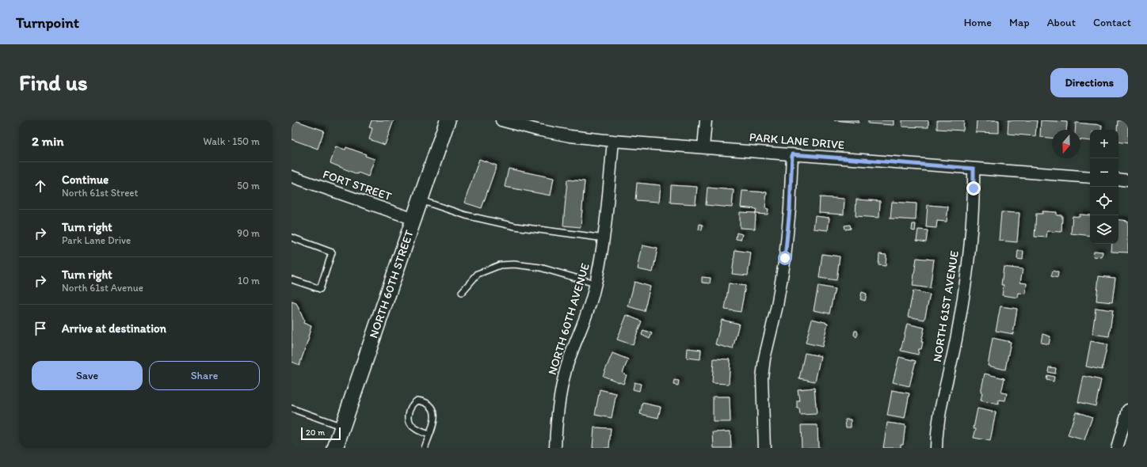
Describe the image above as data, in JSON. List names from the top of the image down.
{
  "streets": {
    "main road": ["NORTH 60TH STREET"],
    "street": [
      "PARK LANE DRIVE",
      "FORT STREET",
      "NORTH 61ST AVENUE",
      "NORTH 60TH AVENUE"
    ]
  },
  "crossings": [
    ["PARK LANE DRIVE", "NORTH 61ST AVENUE"],
    ["PARK LANE DRIVE", "NORTH 60TH AVENUE"],
    ["FORT STREET", "NORTH 60TH STREET"]
  ],
  "scale_bar": "20 m",
  "north": "bottom",
  "page": {
    "header": "Turnpoint",
    "nav": [
      "Home",
      "Map",
      "About",
      "Contact"
    ],
    "buttons": [
      "Directions",
      ["Save", "Share"]
    ],
    "title": "Find us",
    "heading": ["2 min", "Walk · 150 m"],
    "map_buttons": ["+", "−"],
    "list": [
      ["Continue", "North 61st Street", "50 m"],
      ["Turn right", "Park Lane Drive", "90 m"],
      ["Turn right", "North 61st Avenue", "10 m"],
      "Arrive at destination"
    ],
    "scale": "20 m"
  }
}
